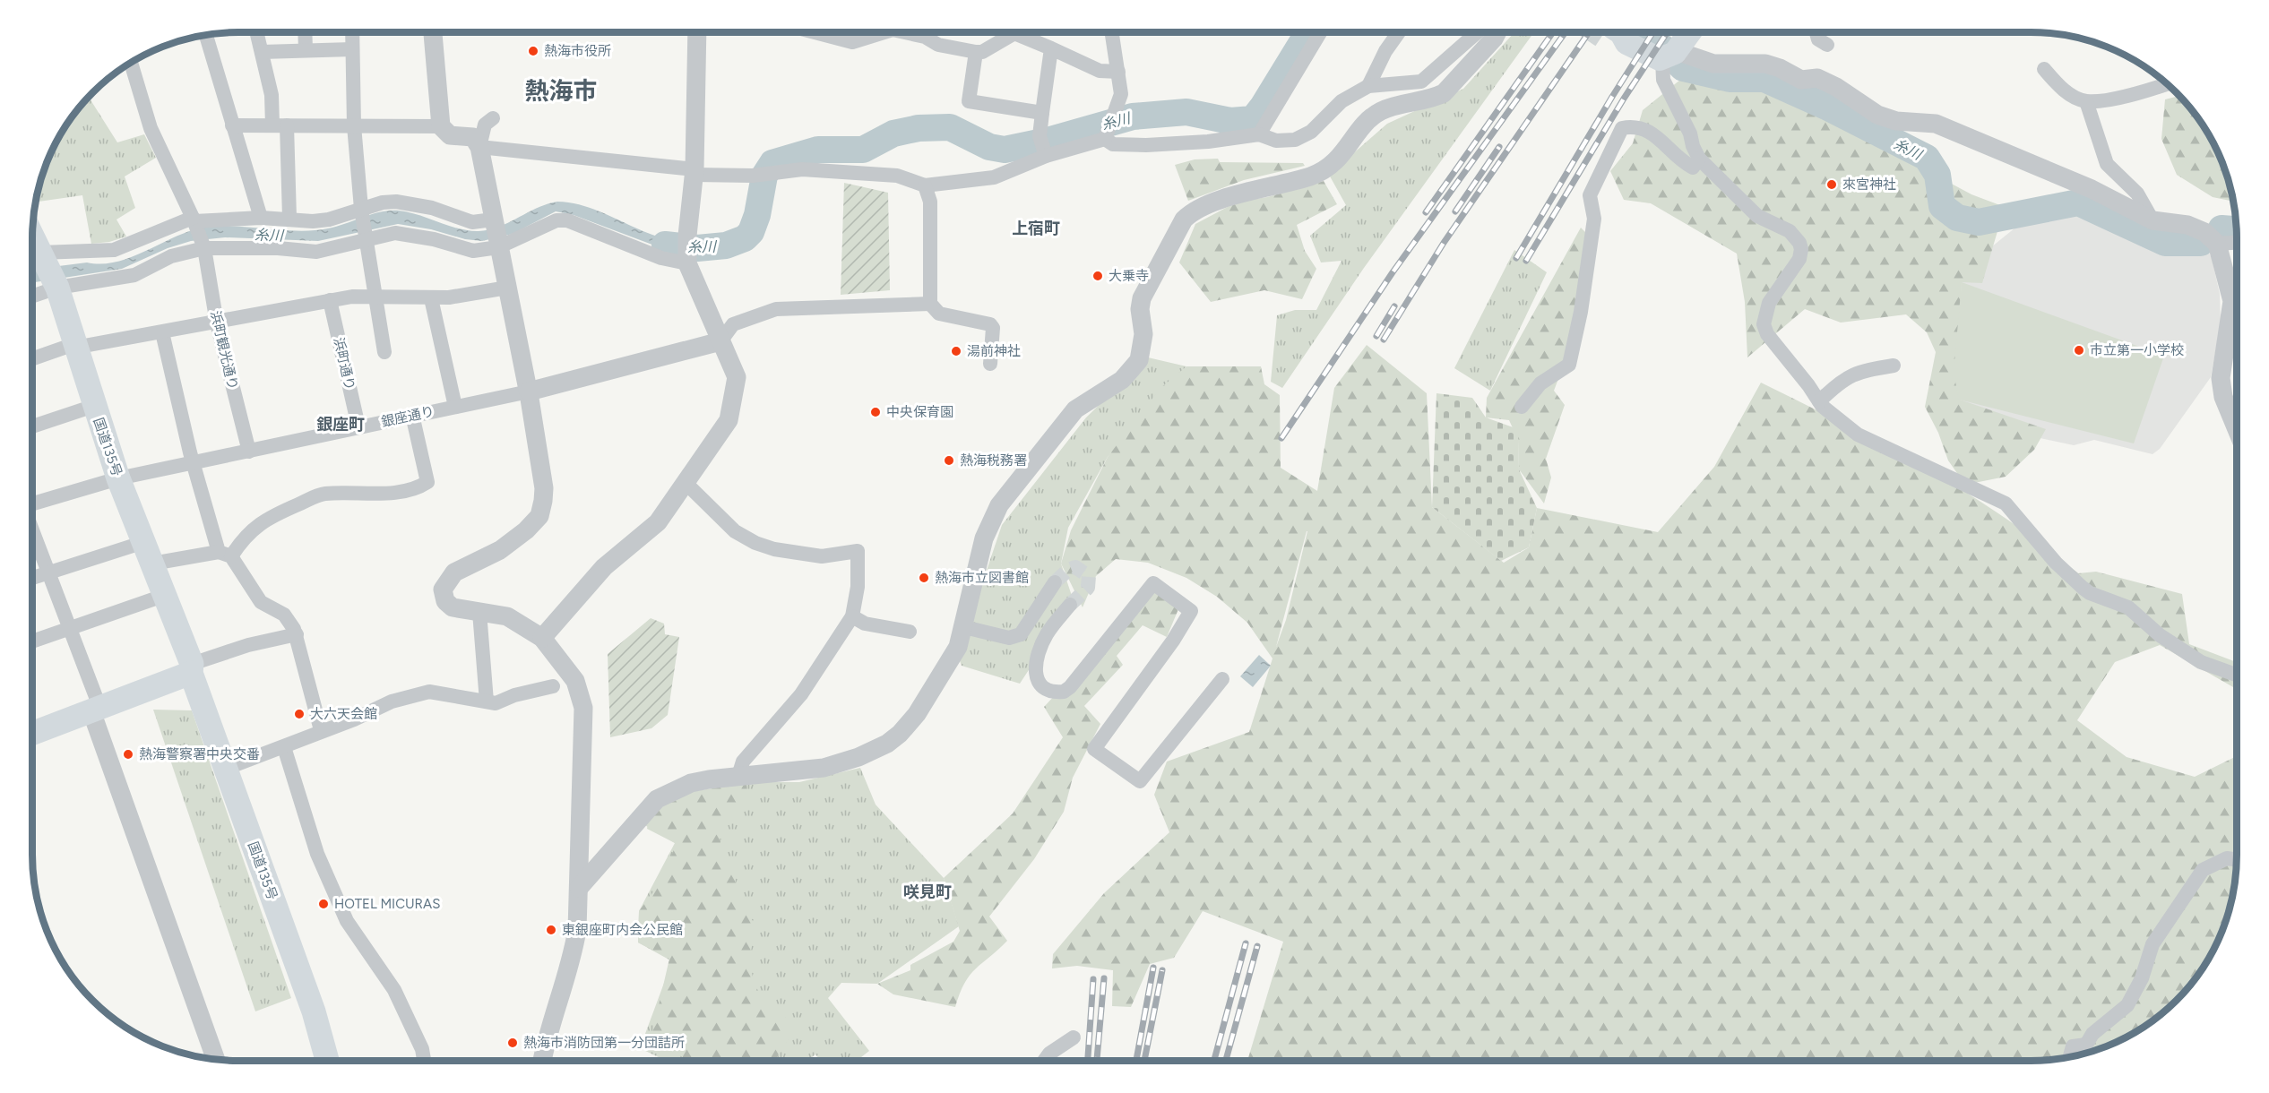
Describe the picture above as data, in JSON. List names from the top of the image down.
{
  "streets": {
    "highway": ["国道135号"],
    "street": ["浜町観光通り", "浜町通り", "銀座通り"]
  },
  "crossings": [
    ["浜町観光通り", "銀座通り"],
    ["浜町通り", "銀座通り"],
    ["銀座通り", "国道135号"]
  ],
  "districts": [
    "熱海市",
    "上宿町",
    "銀座町",
    "咲見町"
  ],
  "water": ["糸川"],
  "places": [
    "熱海市役所",
    "來宮神社",
    "大乗寺",
    "市立第一小学校",
    "湯前神社",
    "中央保育園",
    "熱海税務署",
    "熱海市立図書館",
    "大六天会館",
    "熱海警察署中央交番",
    "HOTEL MICURAS",
    "東銀座町内会公民館",
    "熱海市消防団第一分団詰所"
  ]
}
